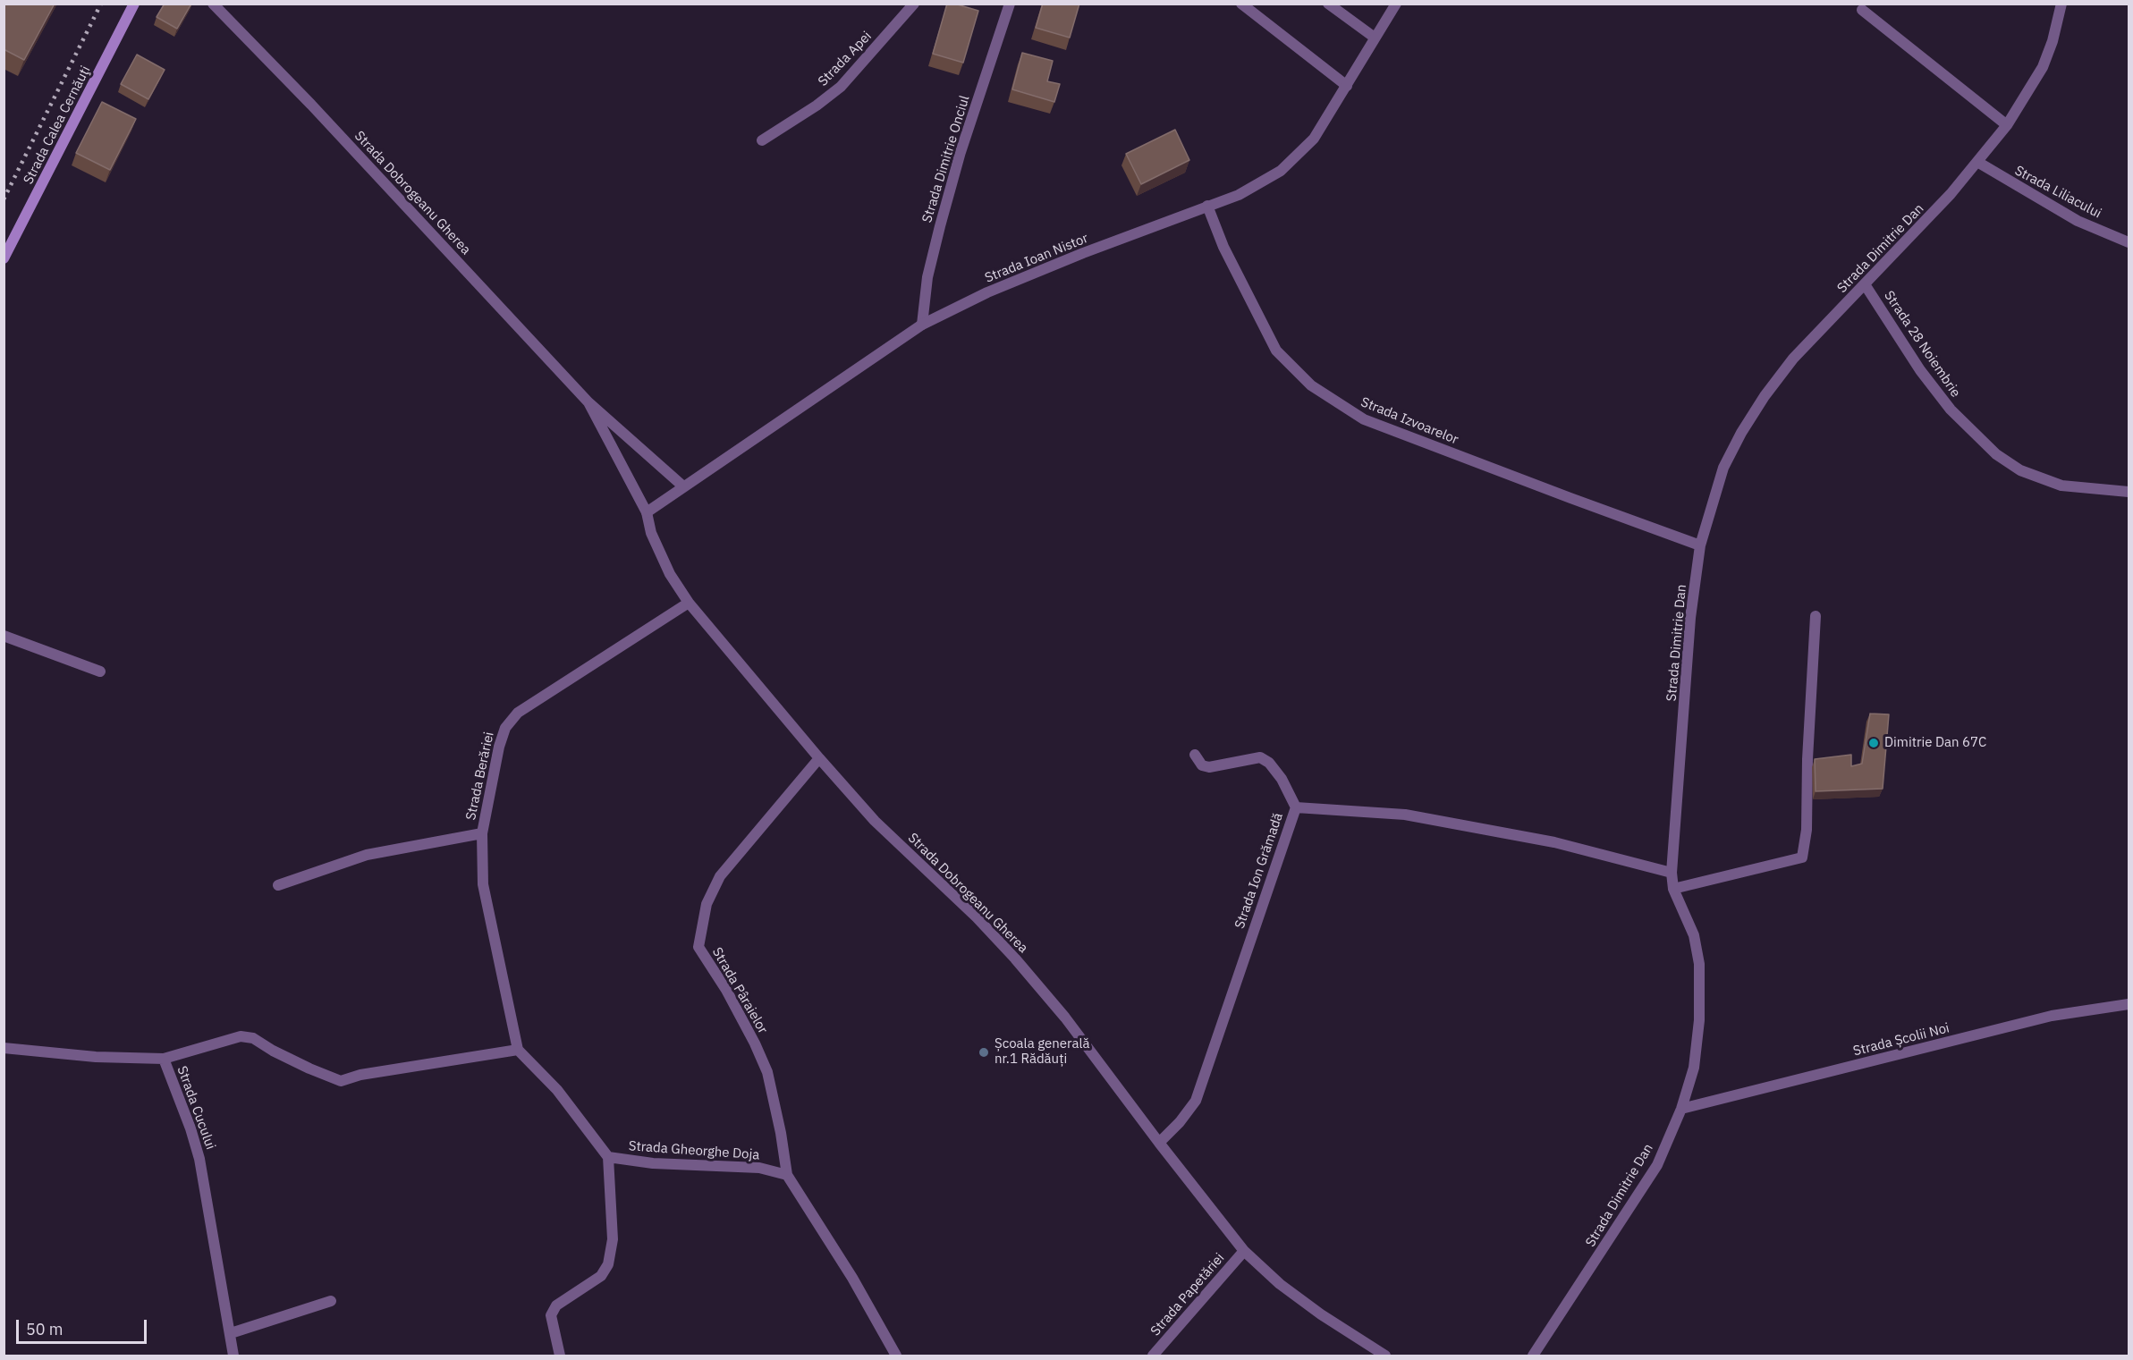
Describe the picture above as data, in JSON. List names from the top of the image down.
{
  "streets": {
    "main road": ["Strada Calea Cernăuţi"],
    "street": [
      "Strada Apei",
      "Strada Dimitrie Onciul",
      "Strada Liliacului",
      "Strada Dobrogeanu Gherea",
      "Strada Dimitrie Dan",
      "Strada Ioan Nistor",
      "Strada 28 Noiembrie",
      "Strada Izvoarelor",
      "Strada Berăriei",
      "Strada Ion Grămadă",
      "Strada Pâraielor",
      "Strada Școlii Noi",
      "Strada Cucului",
      "Strada Gheorghe Doja",
      "Strada Papetăriei"
    ]
  },
  "crossings": [
    ["Strada Dimitrie Onciul", "Strada Ioan Nistor"],
    ["Strada Liliacului", "Strada Dimitrie Dan"],
    ["Strada Dobrogeanu Gherea", "Strada Ioan Nistor"],
    ["Strada Dobrogeanu Gherea", "Strada Berăriei"],
    ["Strada Dobrogeanu Gherea", "Strada Ion Grămadă"],
    ["Strada Dobrogeanu Gherea", "Strada Pâraielor"],
    ["Strada Dobrogeanu Gherea", "Strada Papetăriei"],
    ["Strada Dimitrie Dan", "Strada 28 Noiembrie"],
    ["Strada Dimitrie Dan", "Strada Izvoarelor"],
    ["Strada Dimitrie Dan", "Strada Ion Grămadă"],
    ["Strada Dimitrie Dan", "Strada Școlii Noi"],
    ["Strada Ioan Nistor", "Strada Izvoarelor"],
    ["Strada Berăriei", "Strada Gheorghe Doja"],
    ["Strada Pâraielor", "Strada Gheorghe Doja"]
  ],
  "places": ["Dimitrie Dan 67C", "Școala generală nr.1 Rădăuți"],
  "scale_bar": "50 m"
}
